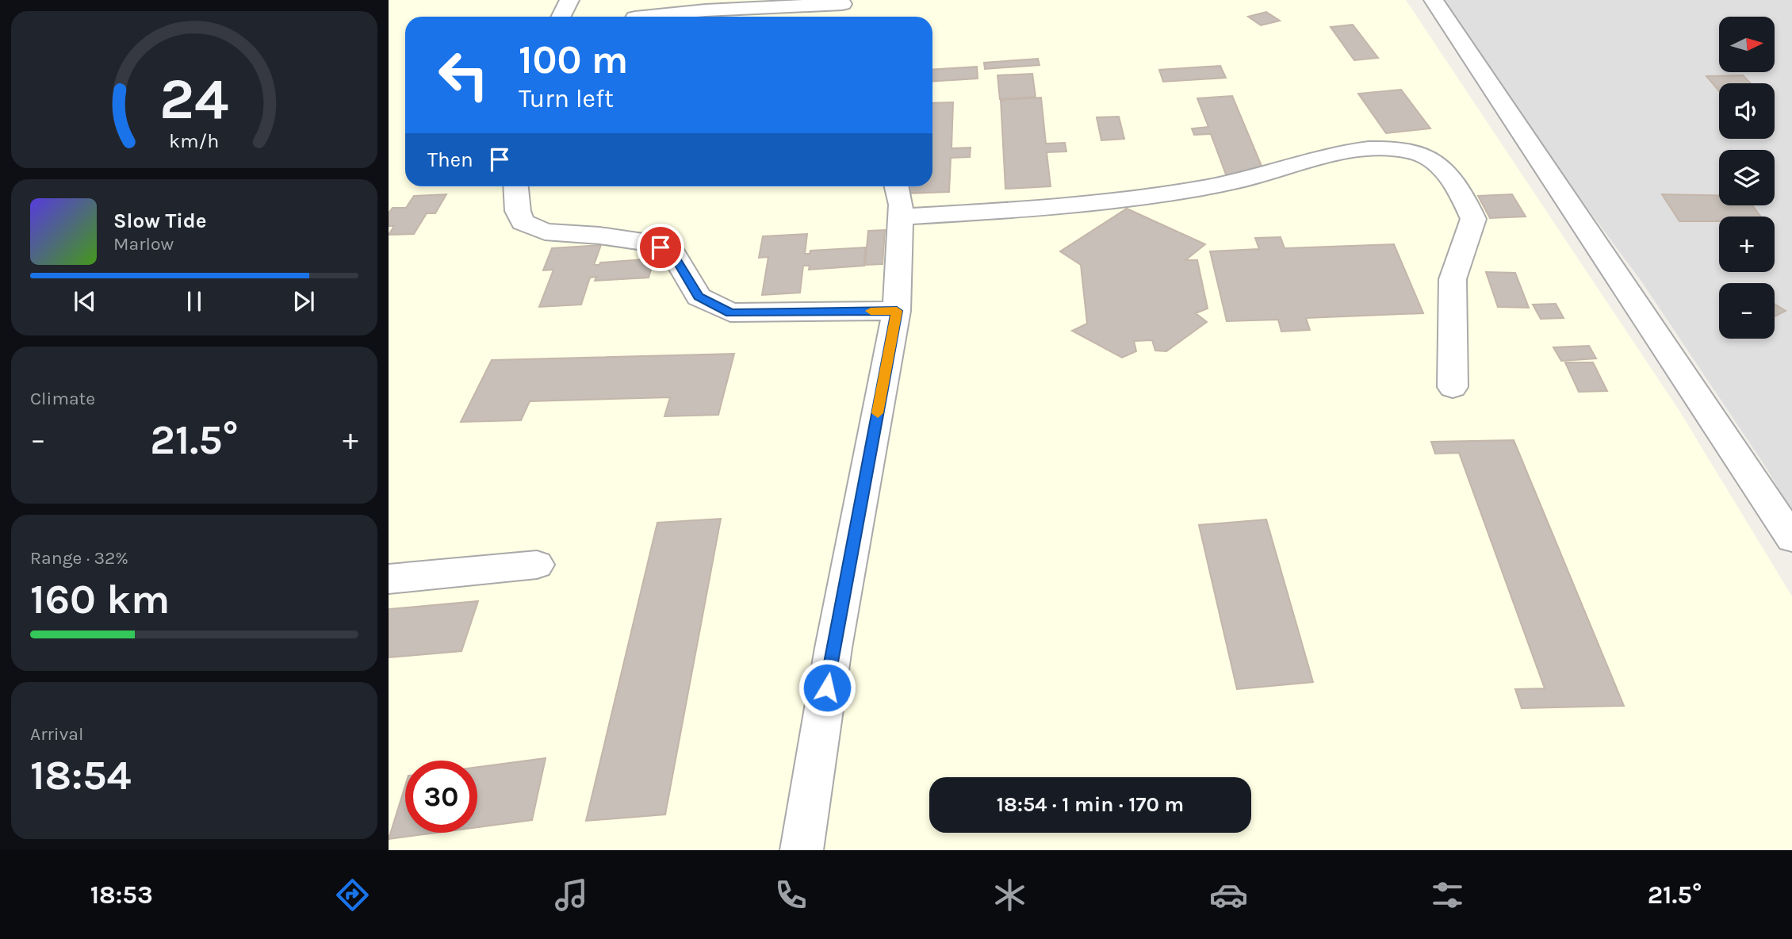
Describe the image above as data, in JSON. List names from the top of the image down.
{
  "north": "right",
  "page": {
    "map_buttons": ["+", "−"],
    "turn": ["100 m", "Turn left"],
    "then": "Then",
    "song": ["Slow Tide", "Marlow"],
    "tile": [
      "Climate",
      ["Range · 32%", "160 km"],
      ["Arrival", "18:54"]
    ],
    "heat": ["−", "21.5°", "+"],
    "limit": "30",
    "trip": "18:54 · 1 min · 170 m",
    "tabs": ["18:53", "21.5°"],
    "gauge": ["24", "km/h"]
  }
}
